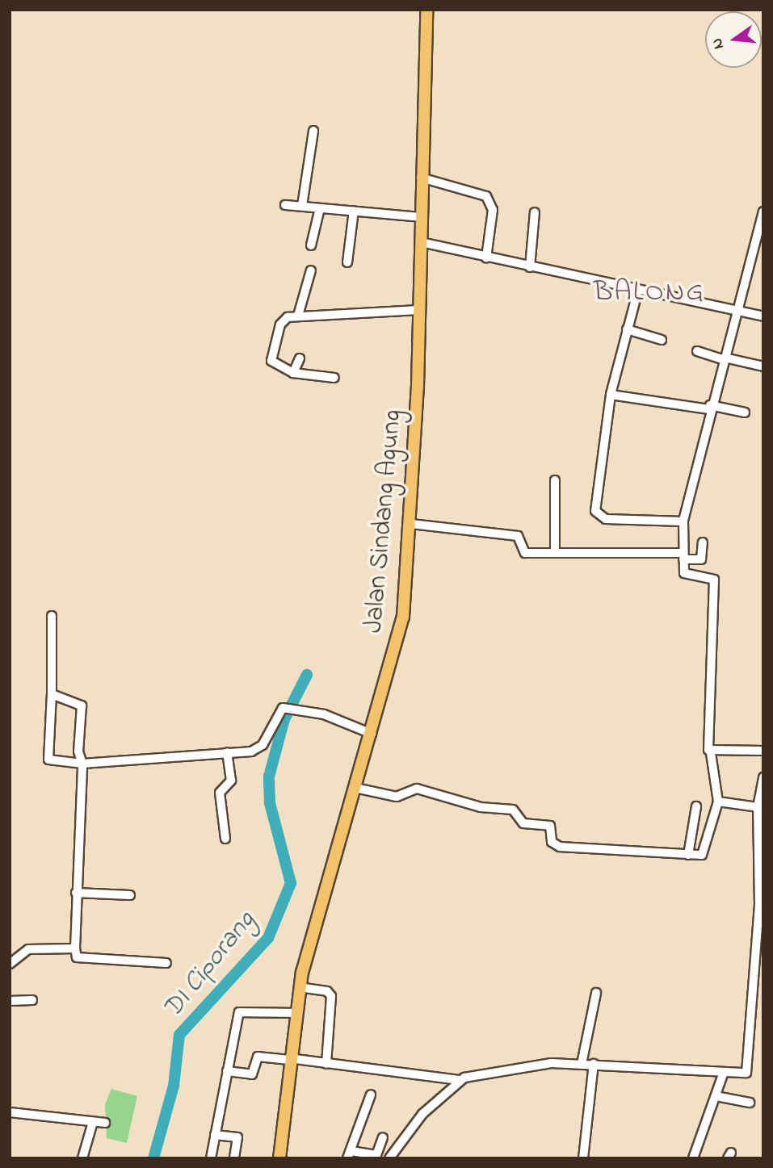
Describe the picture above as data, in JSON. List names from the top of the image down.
{
  "streets": {
    "main road": ["Jalan Sindang Agung"]
  },
  "districts": ["BALONG"],
  "water": ["DI Ciporang"],
  "north": "left"
}
